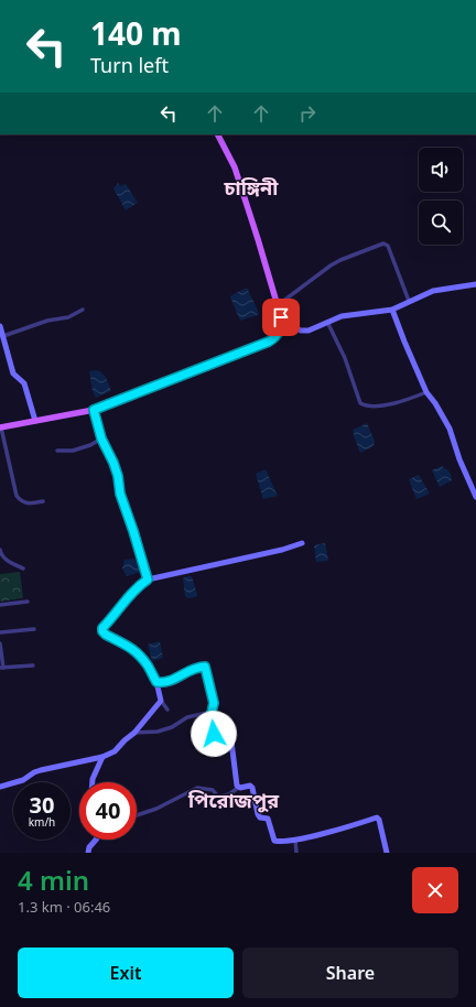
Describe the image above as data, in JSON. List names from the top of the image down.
{
  "districts": ["চাঙ্গিনী", "পিরোজপুর"],
  "page": {
    "turn": ["140 m", "Turn left"],
    "speed": "30 km/h",
    "limit": "40",
    "heading": ["4 min", "1.3 km · 06:46"],
    "buttons": ["Exit", "Share"]
  }
}
